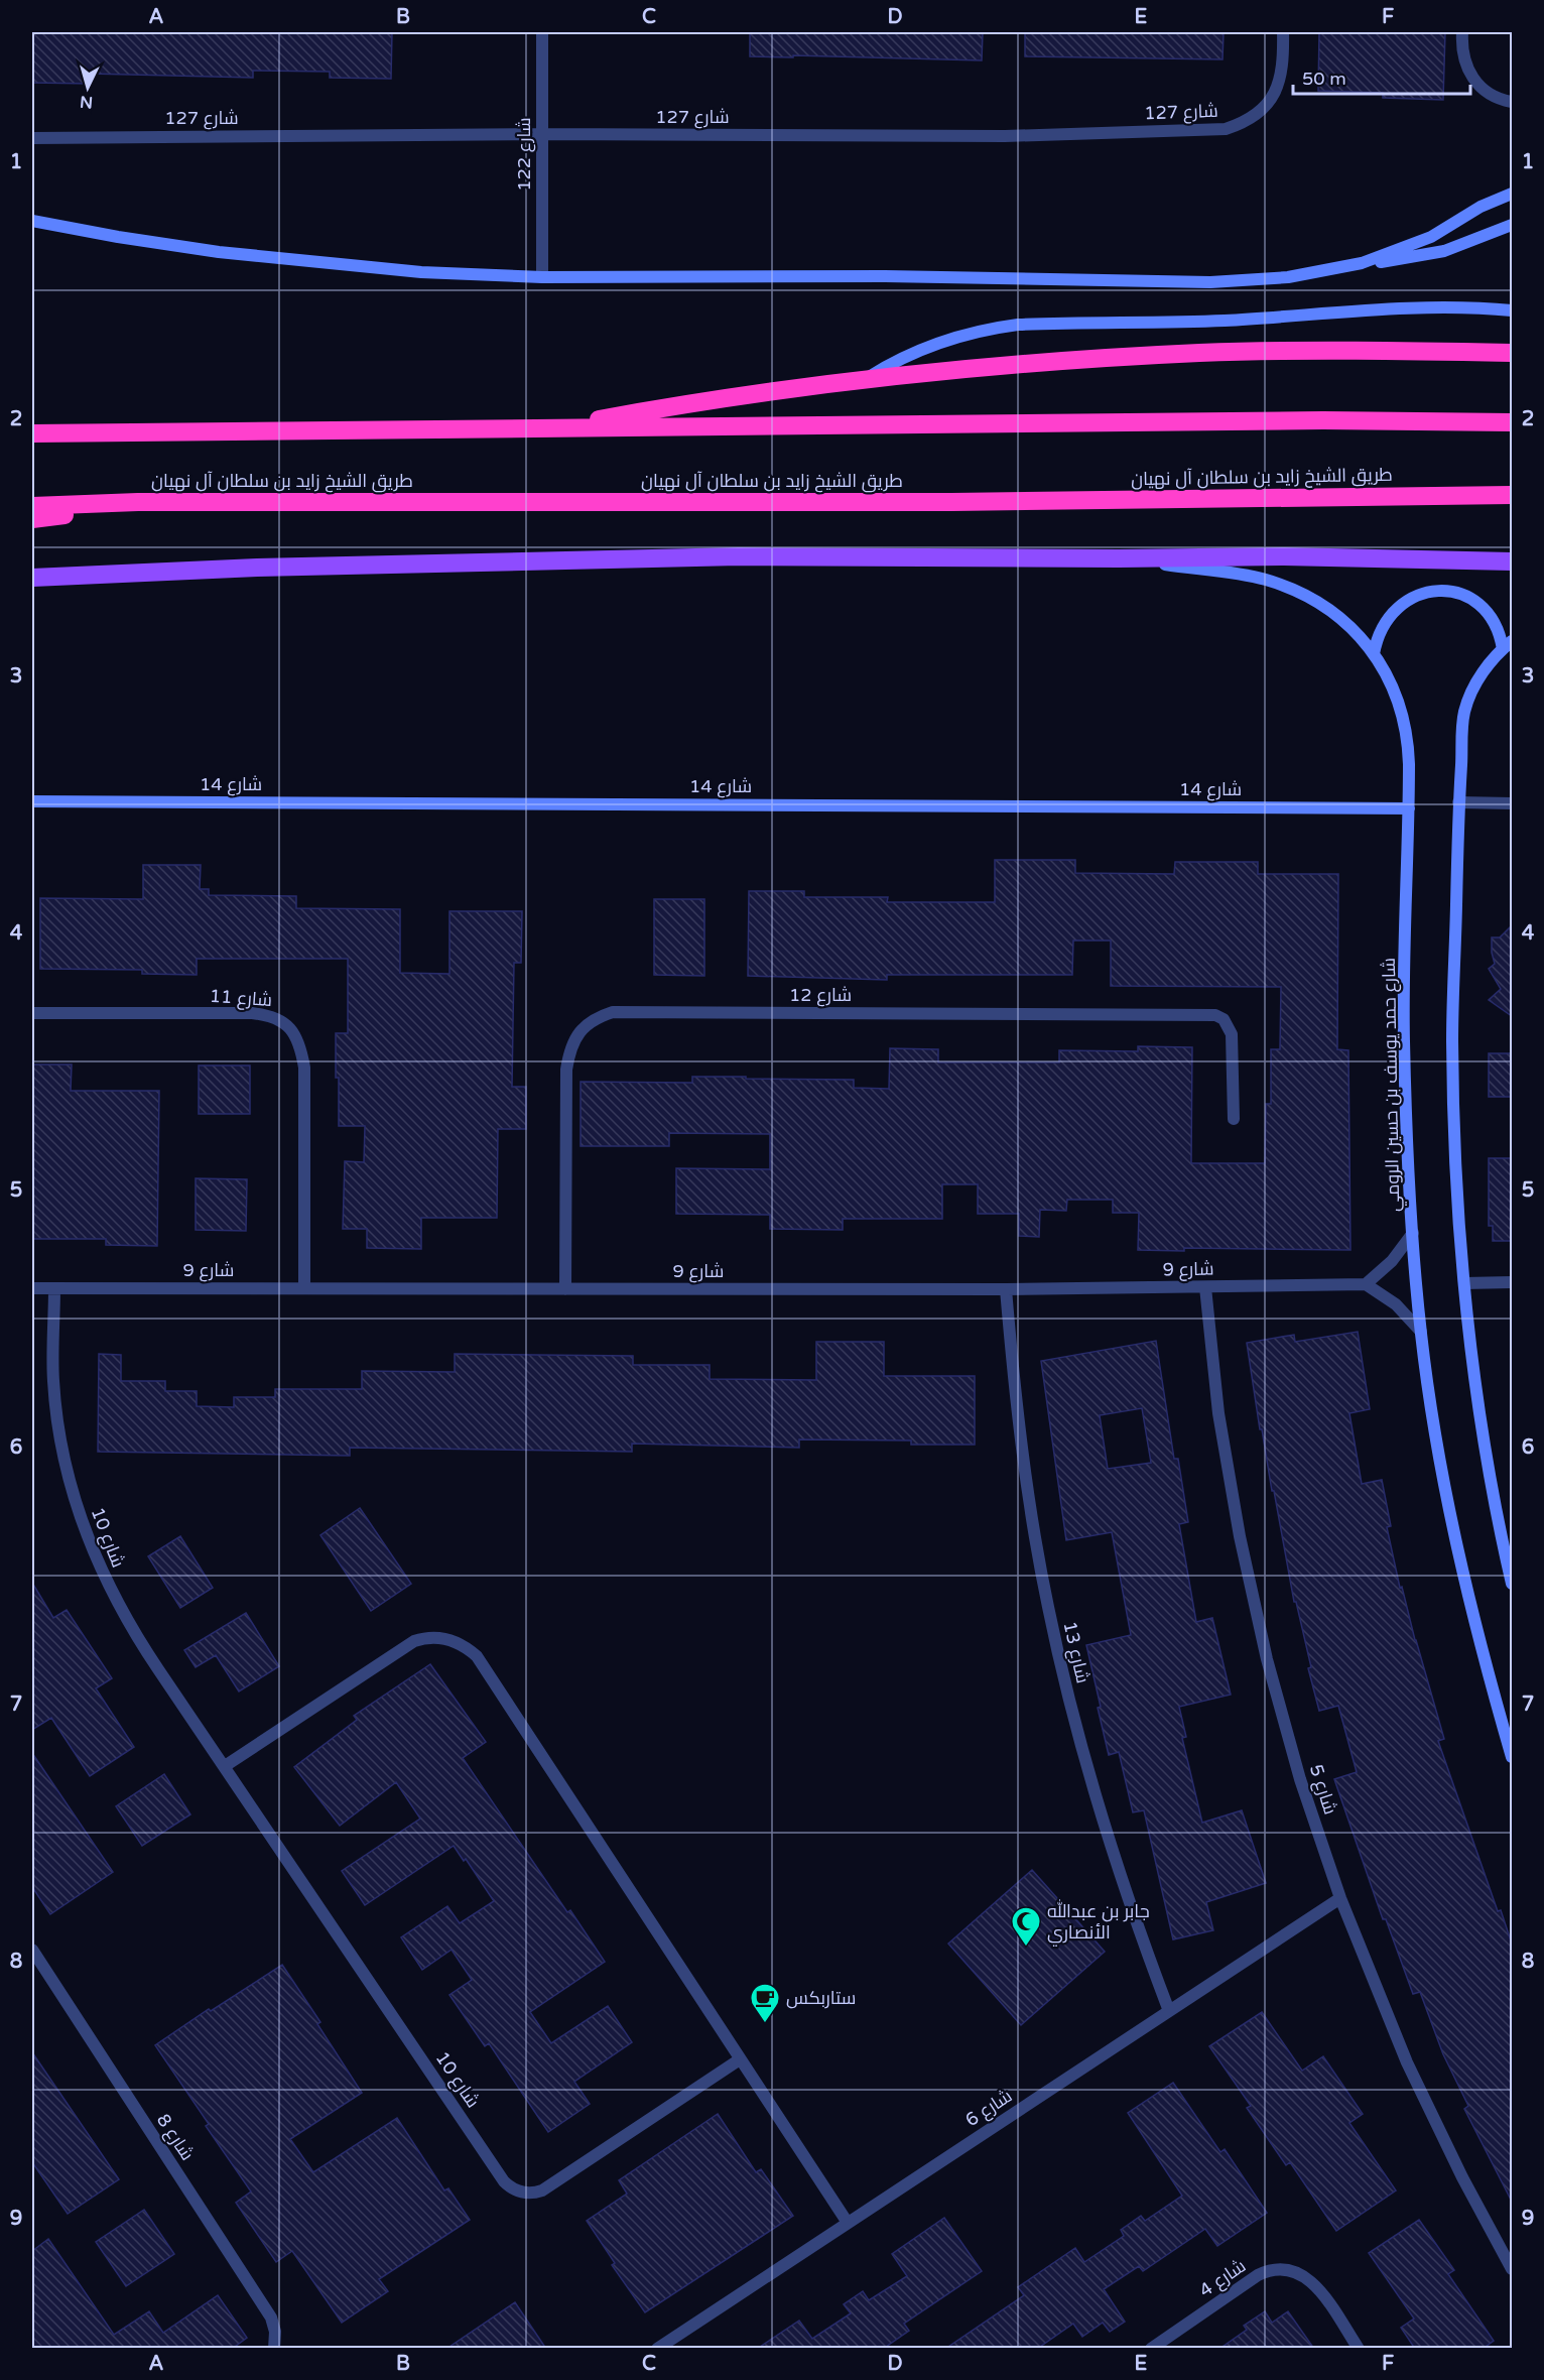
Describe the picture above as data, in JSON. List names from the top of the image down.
{
  "streets": {
    "highway": ["طريق الشيخ زايد بن سلطان آل نهيان"],
    "street": [
      "شارع 127",
      "شارع 122",
      "شارع 14",
      "شارع 12",
      "شارع 11",
      "شارع حمد يوسف بن حسين الرومي",
      "شارع 9",
      "شارع 10",
      "شارع 13",
      "شارع 5",
      "شارع 6",
      "شارع 8",
      "شارع 4"
    ]
  },
  "crossings": [
    ["شارع 127", "شارع 122"],
    ["شارع 14", "شارع حمد يوسف بن حسين الرومي"],
    ["شارع 12", "شارع 9"],
    ["شارع 11", "شارع 9"],
    ["شارع 9", "شارع 10"],
    ["شارع 9", "شارع 13"],
    ["شارع 9", "شارع 5"],
    ["شارع 13", "شارع 6"],
    ["شارع 5", "شارع 6"]
  ],
  "places": {
    "mosque": ["جابر بن عبدالله الأنصاري"],
    "cafe": ["ستاربكس"]
  },
  "scale_bar": "50 m",
  "north": "bottom",
  "grid": {
    "columns": [
      "A",
      "B",
      "C",
      "D",
      "E",
      "F"
    ],
    "rows": [
      "1",
      "2",
      "3",
      "4",
      "5",
      "6",
      "7",
      "8",
      "9"
    ]
  }
}
